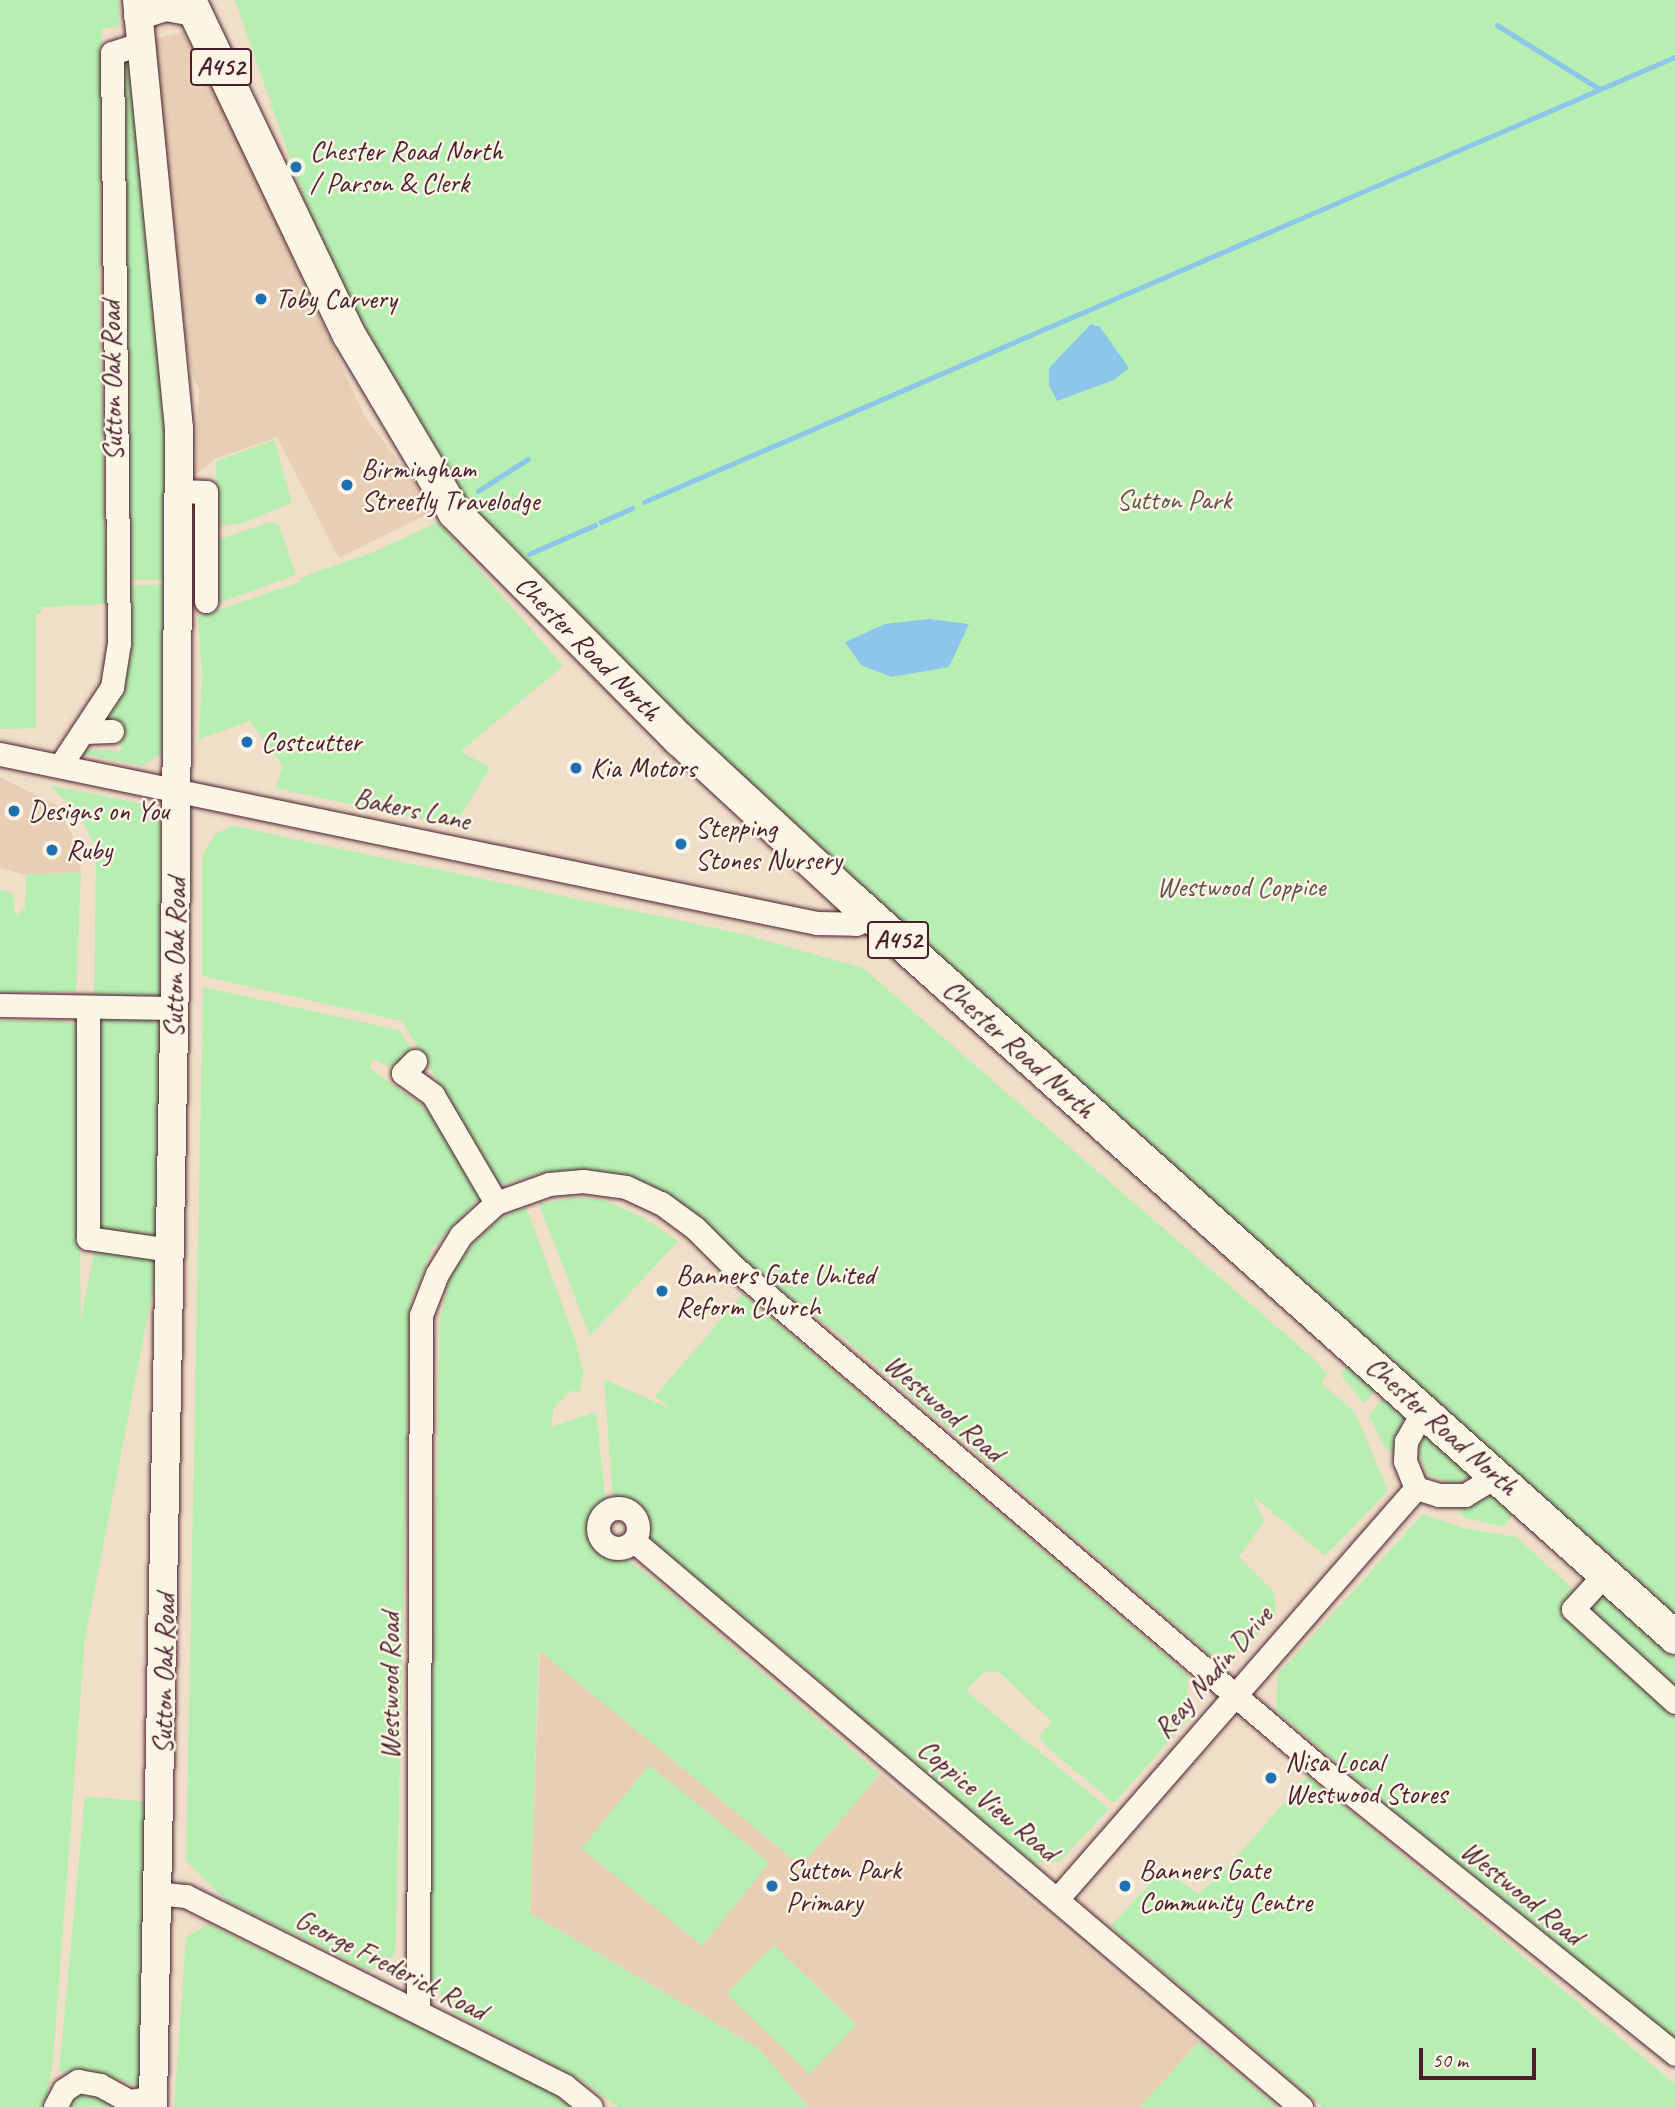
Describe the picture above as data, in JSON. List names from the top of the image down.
{
  "streets": {
    "highway": ["A452", "Chester Road North"],
    "main road": ["Sutton Oak Road"],
    "street": [
      "Bakers Lane",
      "Westwood Road",
      "Reay Nadin Drive",
      "Coppice View Road",
      "George Frederick Road"
    ]
  },
  "crossings": [
    ["Sutton Oak Road", "Chester Road North"],
    ["Sutton Oak Road", "Bakers Lane"],
    ["Sutton Oak Road", "George Frederick Road"],
    ["Chester Road North", "Bakers Lane"],
    ["Westwood Road", "Reay Nadin Drive"],
    ["Westwood Road", "George Frederick Road"],
    ["Reay Nadin Drive", "Coppice View Road"]
  ],
  "parks": ["Sutton Park", "Westwood Coppice"],
  "places": [
    "Chester Road North / Parson & Clerk",
    "Toby Carvery",
    "Birmingham Streetly Travelodge",
    "Costcutter",
    "Kia Motors",
    "Designs on You",
    "Stepping Stones Nursery",
    "Ruby",
    "Banners Gate United Reform Church",
    "Nisa Local Westwood Stores",
    "Sutton Park Primary",
    "Banners Gate Community Centre"
  ],
  "scale_bar": "50 m"
}
